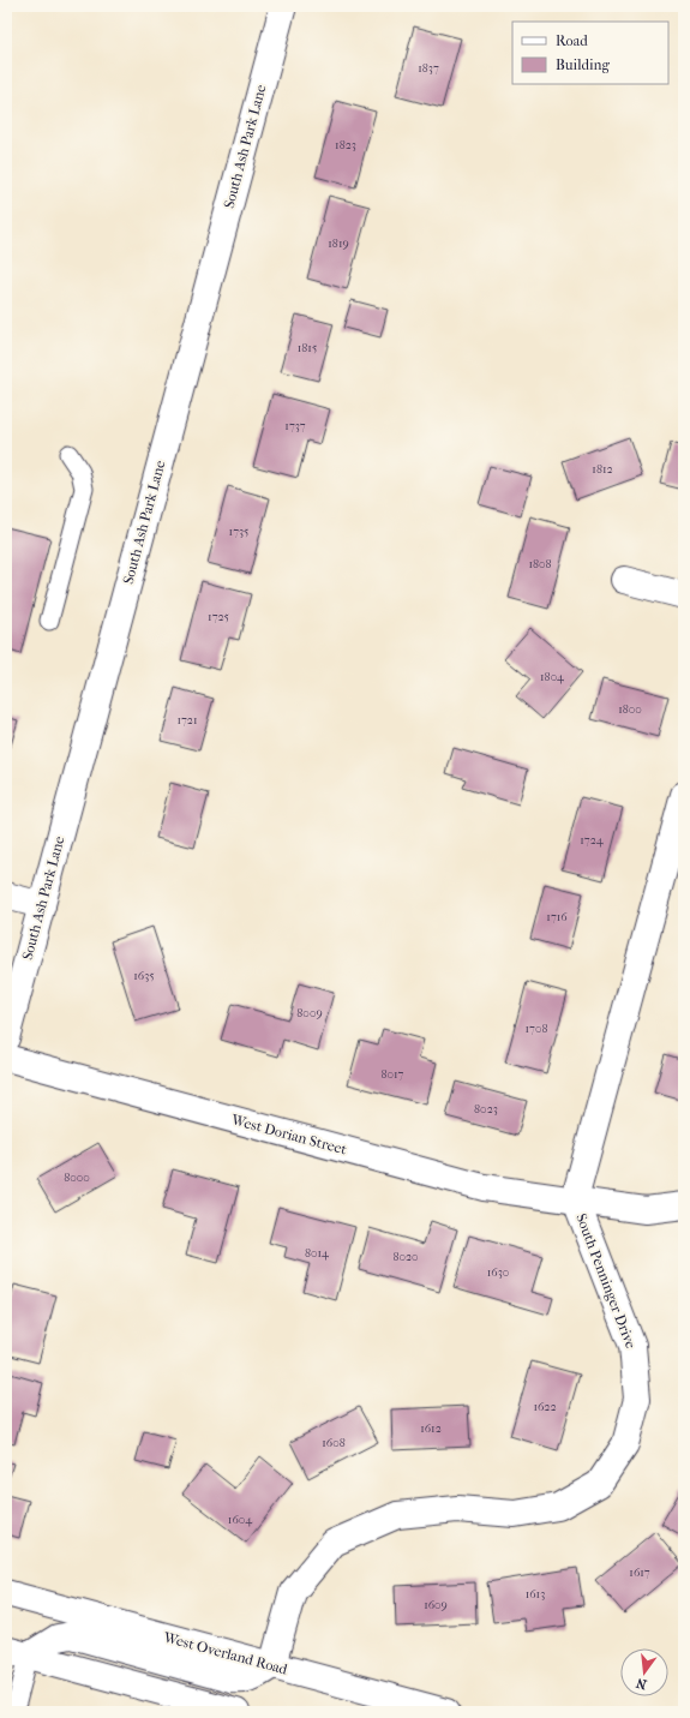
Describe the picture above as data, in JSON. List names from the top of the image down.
{
  "streets": {
    "street": [
      "South Ash Park Lane",
      "West Dorian Street",
      "South Penninger Drive",
      "West Overland Road"
    ]
  },
  "crossings": [
    ["West Dorian Street", "South Penninger Drive"],
    ["South Penninger Drive", "West Overland Road"]
  ],
  "house_numbers": [
    "1837",
    "1823",
    "1819",
    "1815",
    "1737",
    "1812",
    "1735",
    "1808",
    "1725",
    "1804",
    "1800",
    "1721",
    "1724",
    "1716",
    "1635",
    "8009",
    "1708",
    "8017",
    "8023",
    "8000",
    "8014",
    "8020",
    "1630",
    "1622",
    "1612",
    "1608",
    "1604",
    "1617",
    "1613",
    "1609"
  ],
  "legend": ["Road", "Building"],
  "north": "bottom"
}
